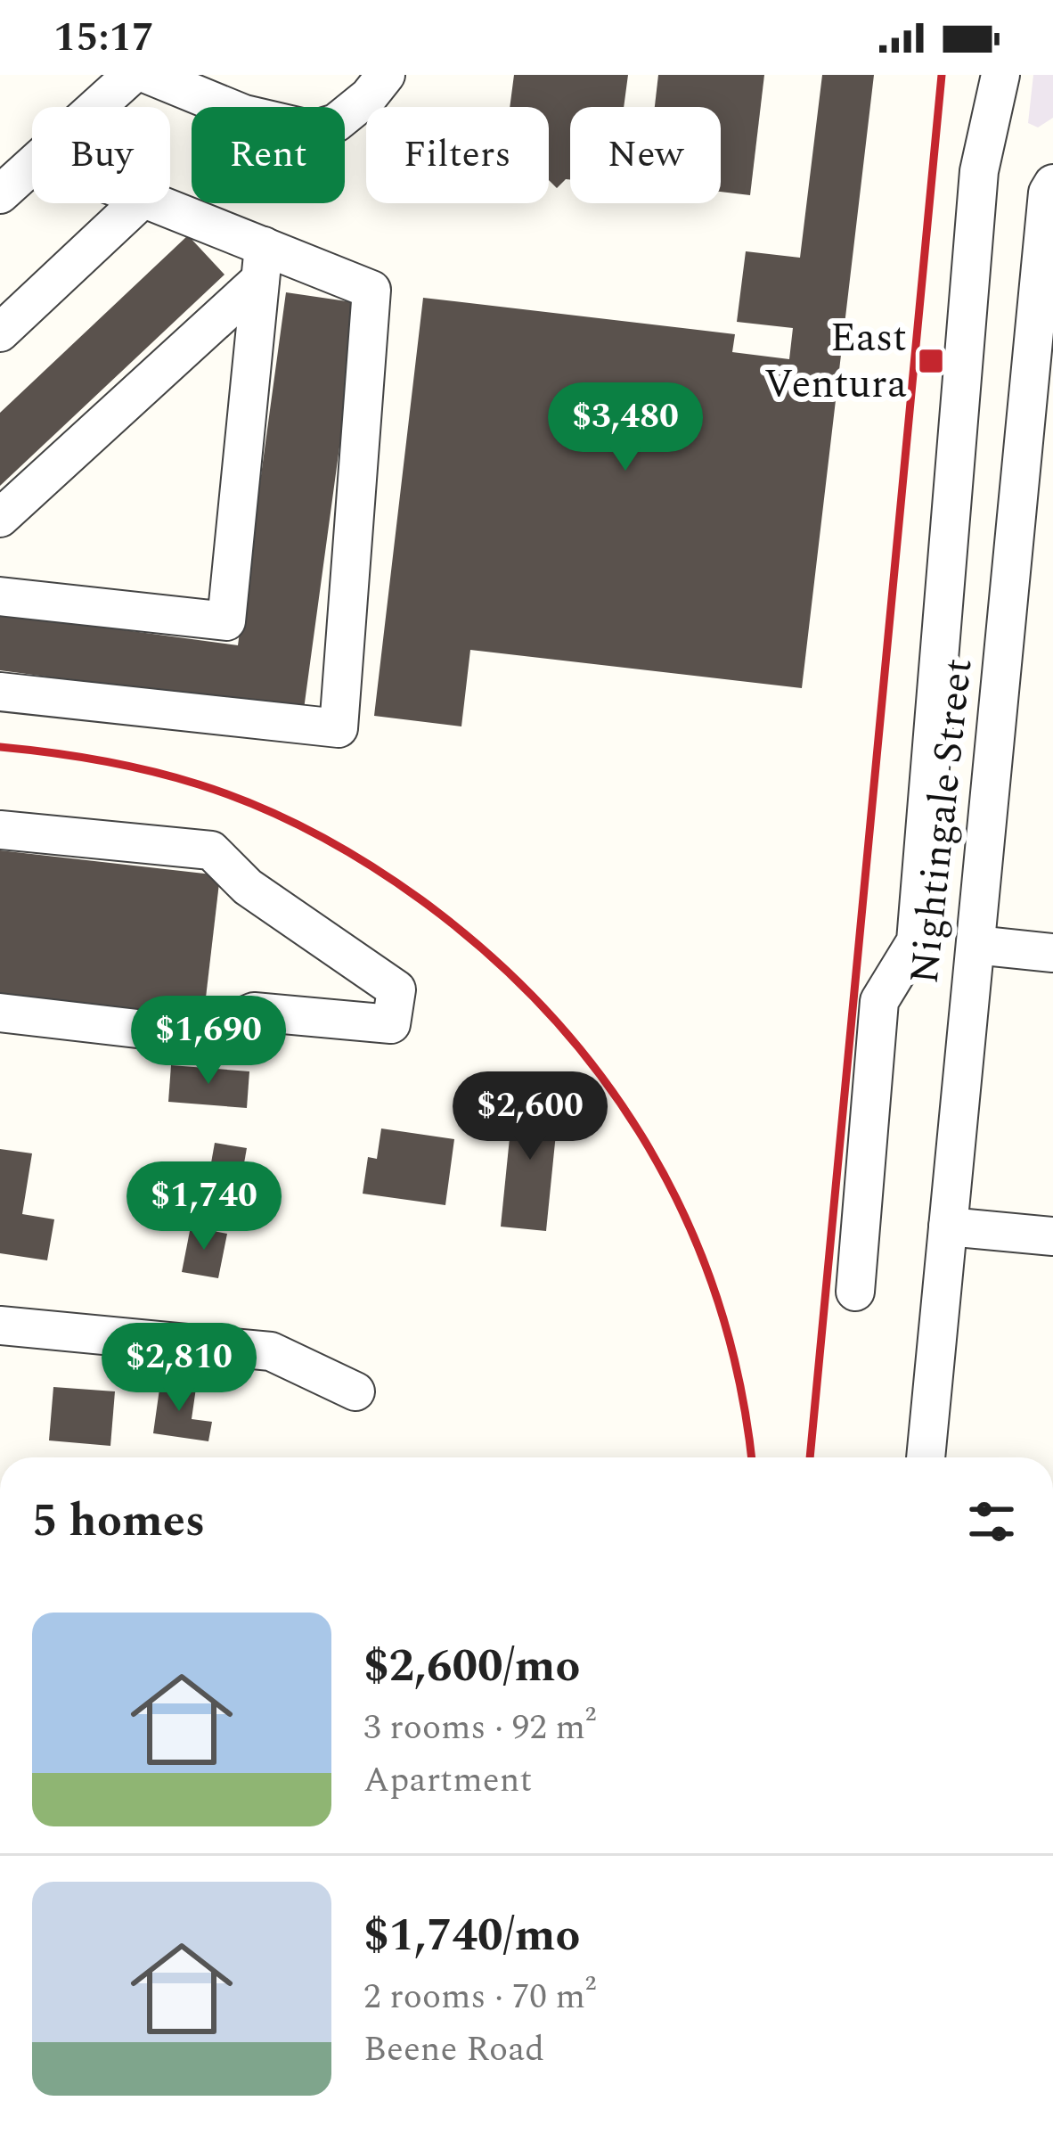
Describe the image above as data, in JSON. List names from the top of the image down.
{
  "streets": {
    "street": ["Nightingale Street"]
  },
  "places": {
    "transit": ["East Ventura"]
  },
  "page": {
    "status": "15:17",
    "chip": [
      "Buy",
      "Rent",
      "Filters",
      "New"
    ],
    "price": [
      "$3,480",
      "$1,690",
      "$2,600",
      "$1,740",
      "$2,810"
    ],
    "heading": "5 homes",
    "list": [
      {
        "name": "$2,600/mo",
        "note": "3 rooms · 92 m² · Apartment"
      },
      {
        "name": "$1,740/mo",
        "note": "2 rooms · 70 m² · Beene Road"
      }
    ]
  }
}
